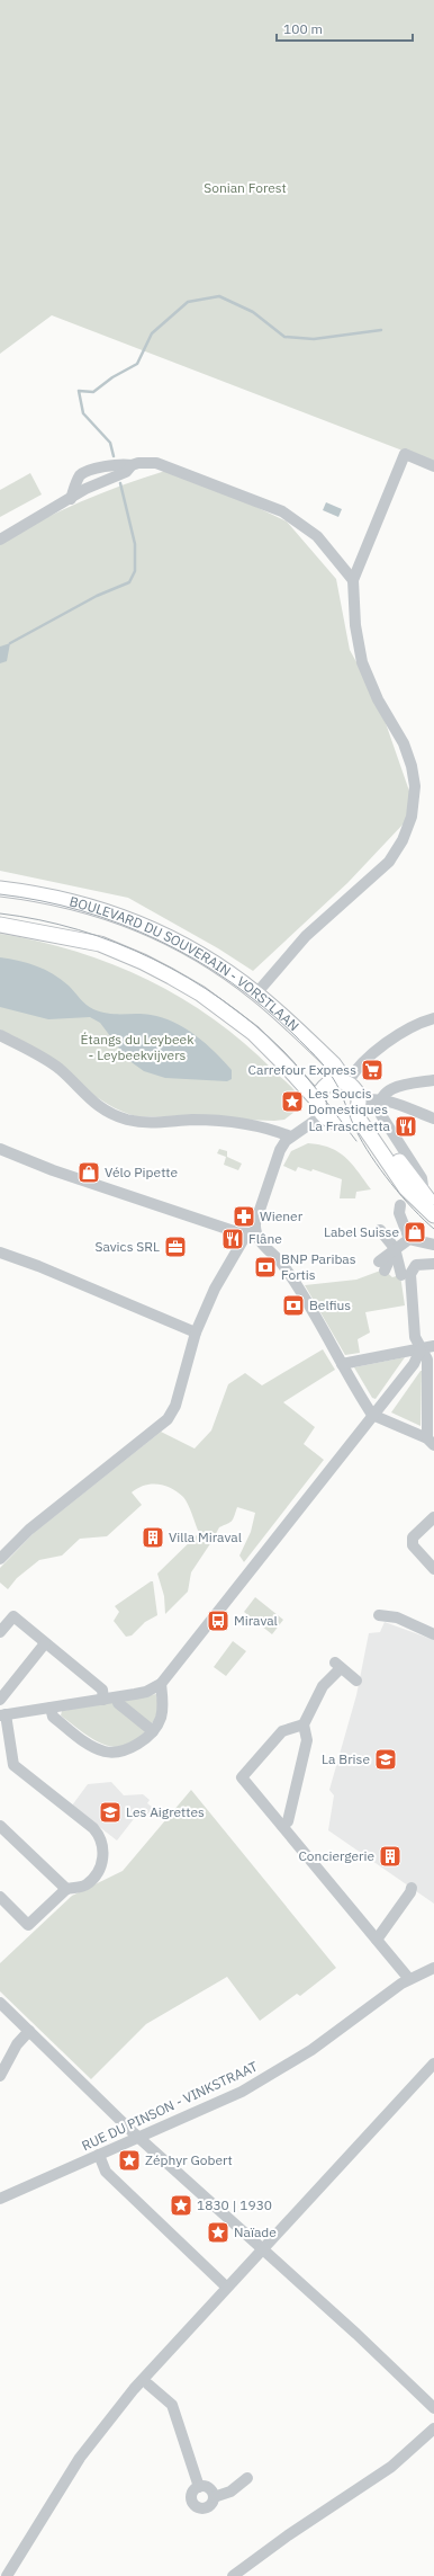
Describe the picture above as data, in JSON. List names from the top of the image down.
{
  "streets": {
    "main road": ["BOULEVARD DU SOUVERAIN - VORSTLAAN"],
    "street": ["RUE DU PINSON - VINKSTRAAT"]
  },
  "parks": ["Sonian Forest", "Étangs du Leybeek - Leybeekvijvers"],
  "places": {
    "supermarket": ["Carrefour Express"],
    "place": [
      "Les Soucis Domestiques",
      "Zéphyr Gobert",
      "1830 | 1930",
      "Naïade"
    ],
    "restaurant": ["La Fraschetta", "Flâne"],
    "shop": ["Vélo Pipette", "Label Suisse"],
    "pharmacy": ["Wiener"],
    "office": ["Savics SRL"],
    "bank": ["BNP Paribas Fortis", "Belfius"],
    "building": ["Villa Miraval", "Conciergerie"],
    "bus stop": ["Miraval"],
    "school or university": ["La Brise", "Les Aigrettes"]
  },
  "scale_bar": "100 m"
}
